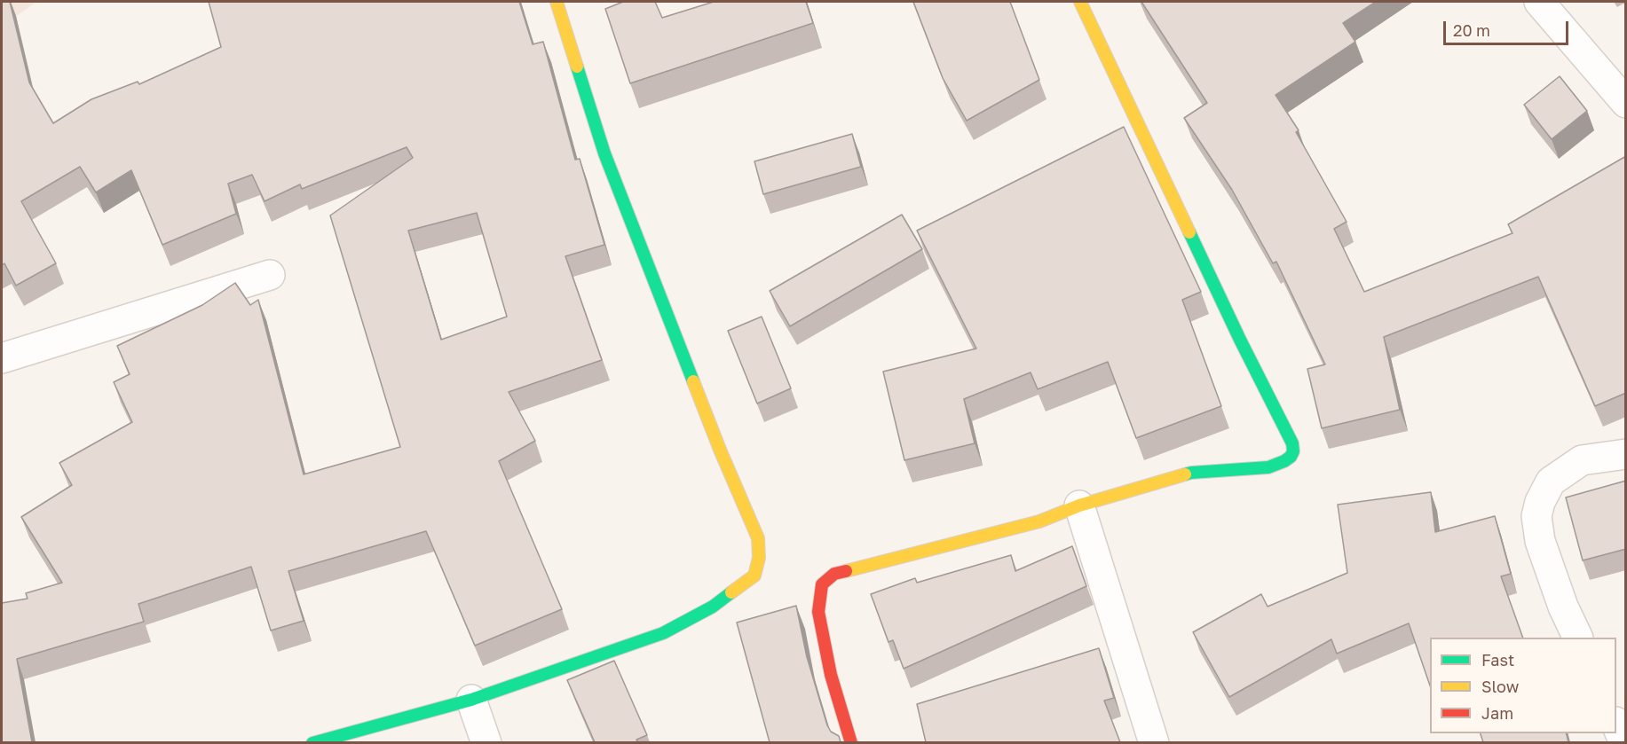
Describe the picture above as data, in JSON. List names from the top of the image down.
{
  "legend": ["Fast", "Slow", "Jam"],
  "scale_bar": "20 m"
}
